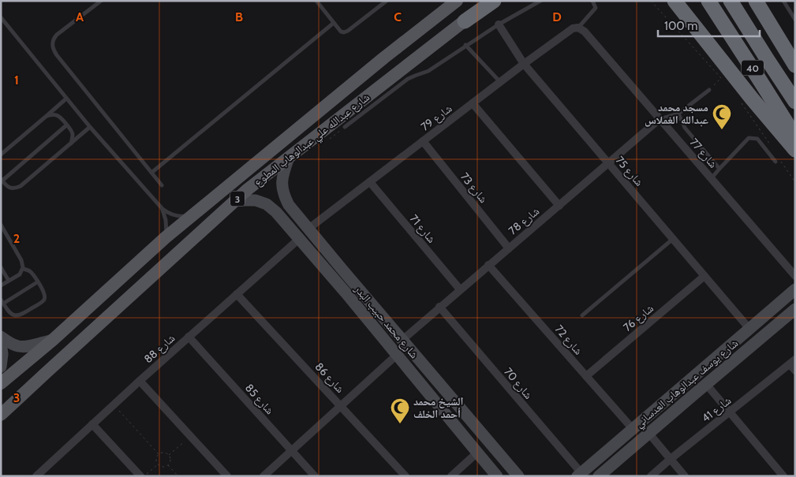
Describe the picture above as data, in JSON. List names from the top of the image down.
{
  "streets": {
    "highway": ["40"],
    "main road": ["شارع عبدالله علي عبدالوهاب المطوع", "3"],
    "street": [
      "شارع 79",
      "شارع 77",
      "شارع 75",
      "شارع 73",
      "شارع 78",
      "شارع 71",
      "شارع 76",
      "شارع محمد حبيب البدر",
      "شارع 72",
      "شارع 88",
      "شارع 86",
      "شارع 70",
      "شارع يوسف عبدالوهاب العدساني",
      "شارع 85",
      "شارع 41"
    ]
  },
  "crossings": [
    ["شارع 79", "شارع 77"],
    ["شارع 79", "شارع 75"],
    ["شارع 79", "شارع 73"],
    ["شارع 79", "شارع 71"],
    ["شارع 79", "شارع محمد حبيب البدر"],
    ["شارع عبدالله علي عبدالوهاب المطوع", "شارع محمد حبيب البدر"],
    ["شارع 77", "شارع 78"],
    ["شارع 75", "شارع 78"],
    ["شارع 75", "شارع 76"],
    ["شارع 75", "شارع يوسف عبدالوهاب العدساني"],
    ["شارع 73", "شارع 78"],
    ["شارع 78", "شارع 71"],
    ["شارع 78", "شارع محمد حبيب البدر"],
    ["شارع 78", "شارع 72"],
    ["شارع 78", "شارع 70"],
    ["شارع 76", "شارع 72"],
    ["شارع محمد حبيب البدر", "شارع 88"],
    ["شارع 72", "شارع يوسف عبدالوهاب العدساني"],
    ["شارع 88", "شارع 86"],
    ["شارع 88", "شارع 85"],
    ["شارع 70", "شارع يوسف عبدالوهاب العدساني"]
  ],
  "places": {
    "mosque": ["مسجد محمد عبدالله الغملاس", "الشيخ محمد أحمد الخلف"]
  },
  "scale_bar": "100 m",
  "grid": {
    "columns": [
      "A",
      "B",
      "C",
      "D"
    ],
    "rows": ["1", "2", "3"]
  }
}
